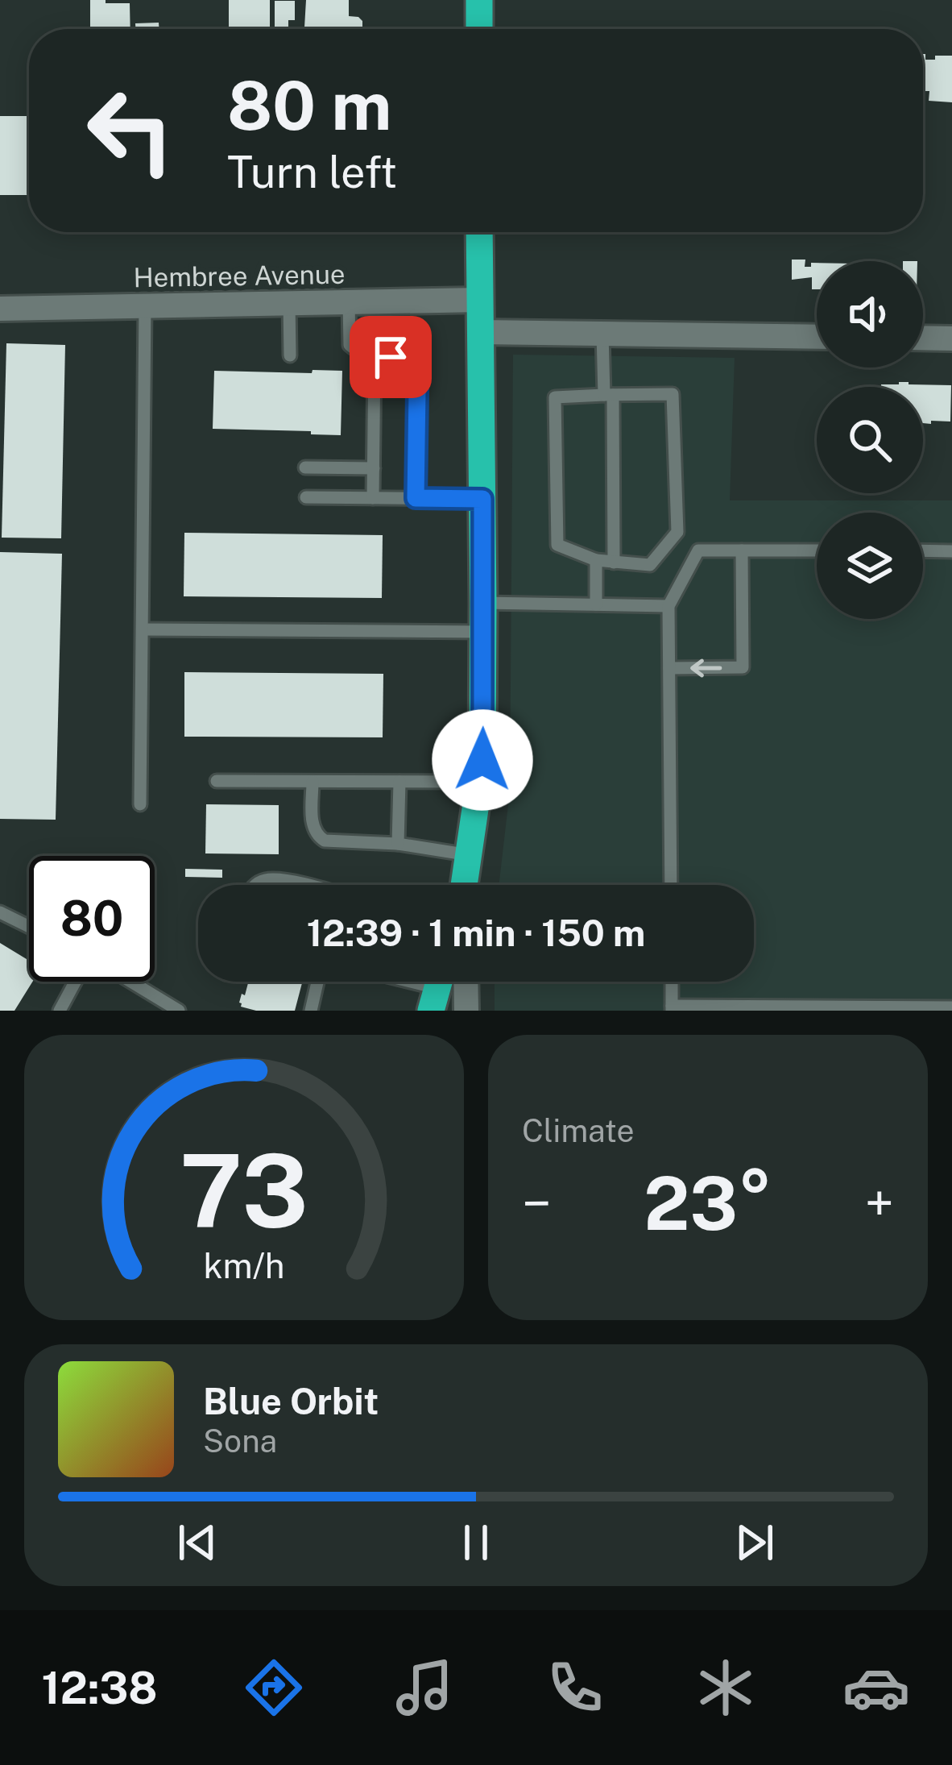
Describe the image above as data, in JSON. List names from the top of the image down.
{
  "streets": {
    "street": ["Hembree Avenue"]
  },
  "page": {
    "turn": ["80 m", "Turn left"],
    "limit": "80",
    "trip": "12:39 · 1 min · 150 m",
    "tile": "Climate",
    "heat": ["−", "23°", "+"],
    "song": ["Blue Orbit", "Sona"],
    "tabs": "12:38",
    "gauge": ["73", "km/h"]
  }
}
